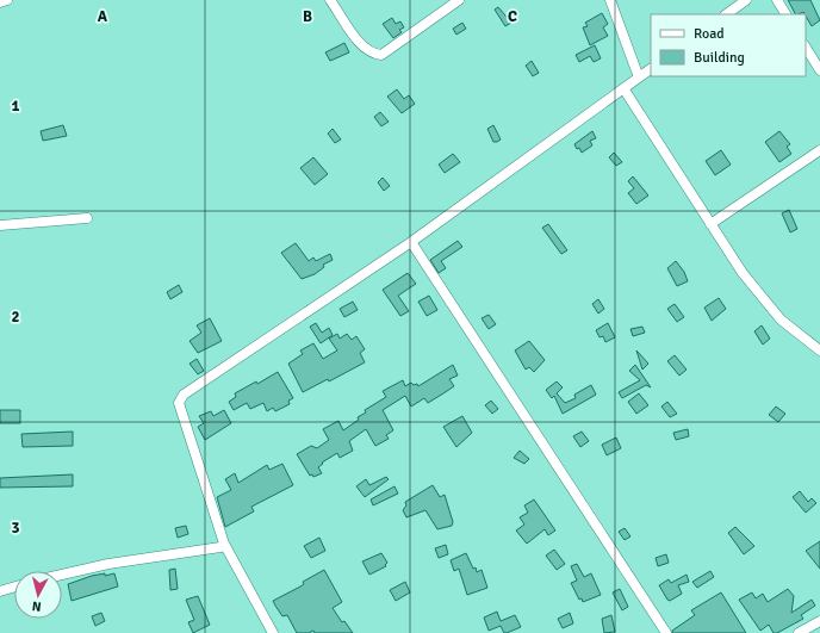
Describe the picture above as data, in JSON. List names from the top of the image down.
{
  "legend": ["Road", "Building"],
  "north": "bottom",
  "grid": {
    "columns": ["A", "B", "C"],
    "rows": ["1", "2", "3"]
  }
}
